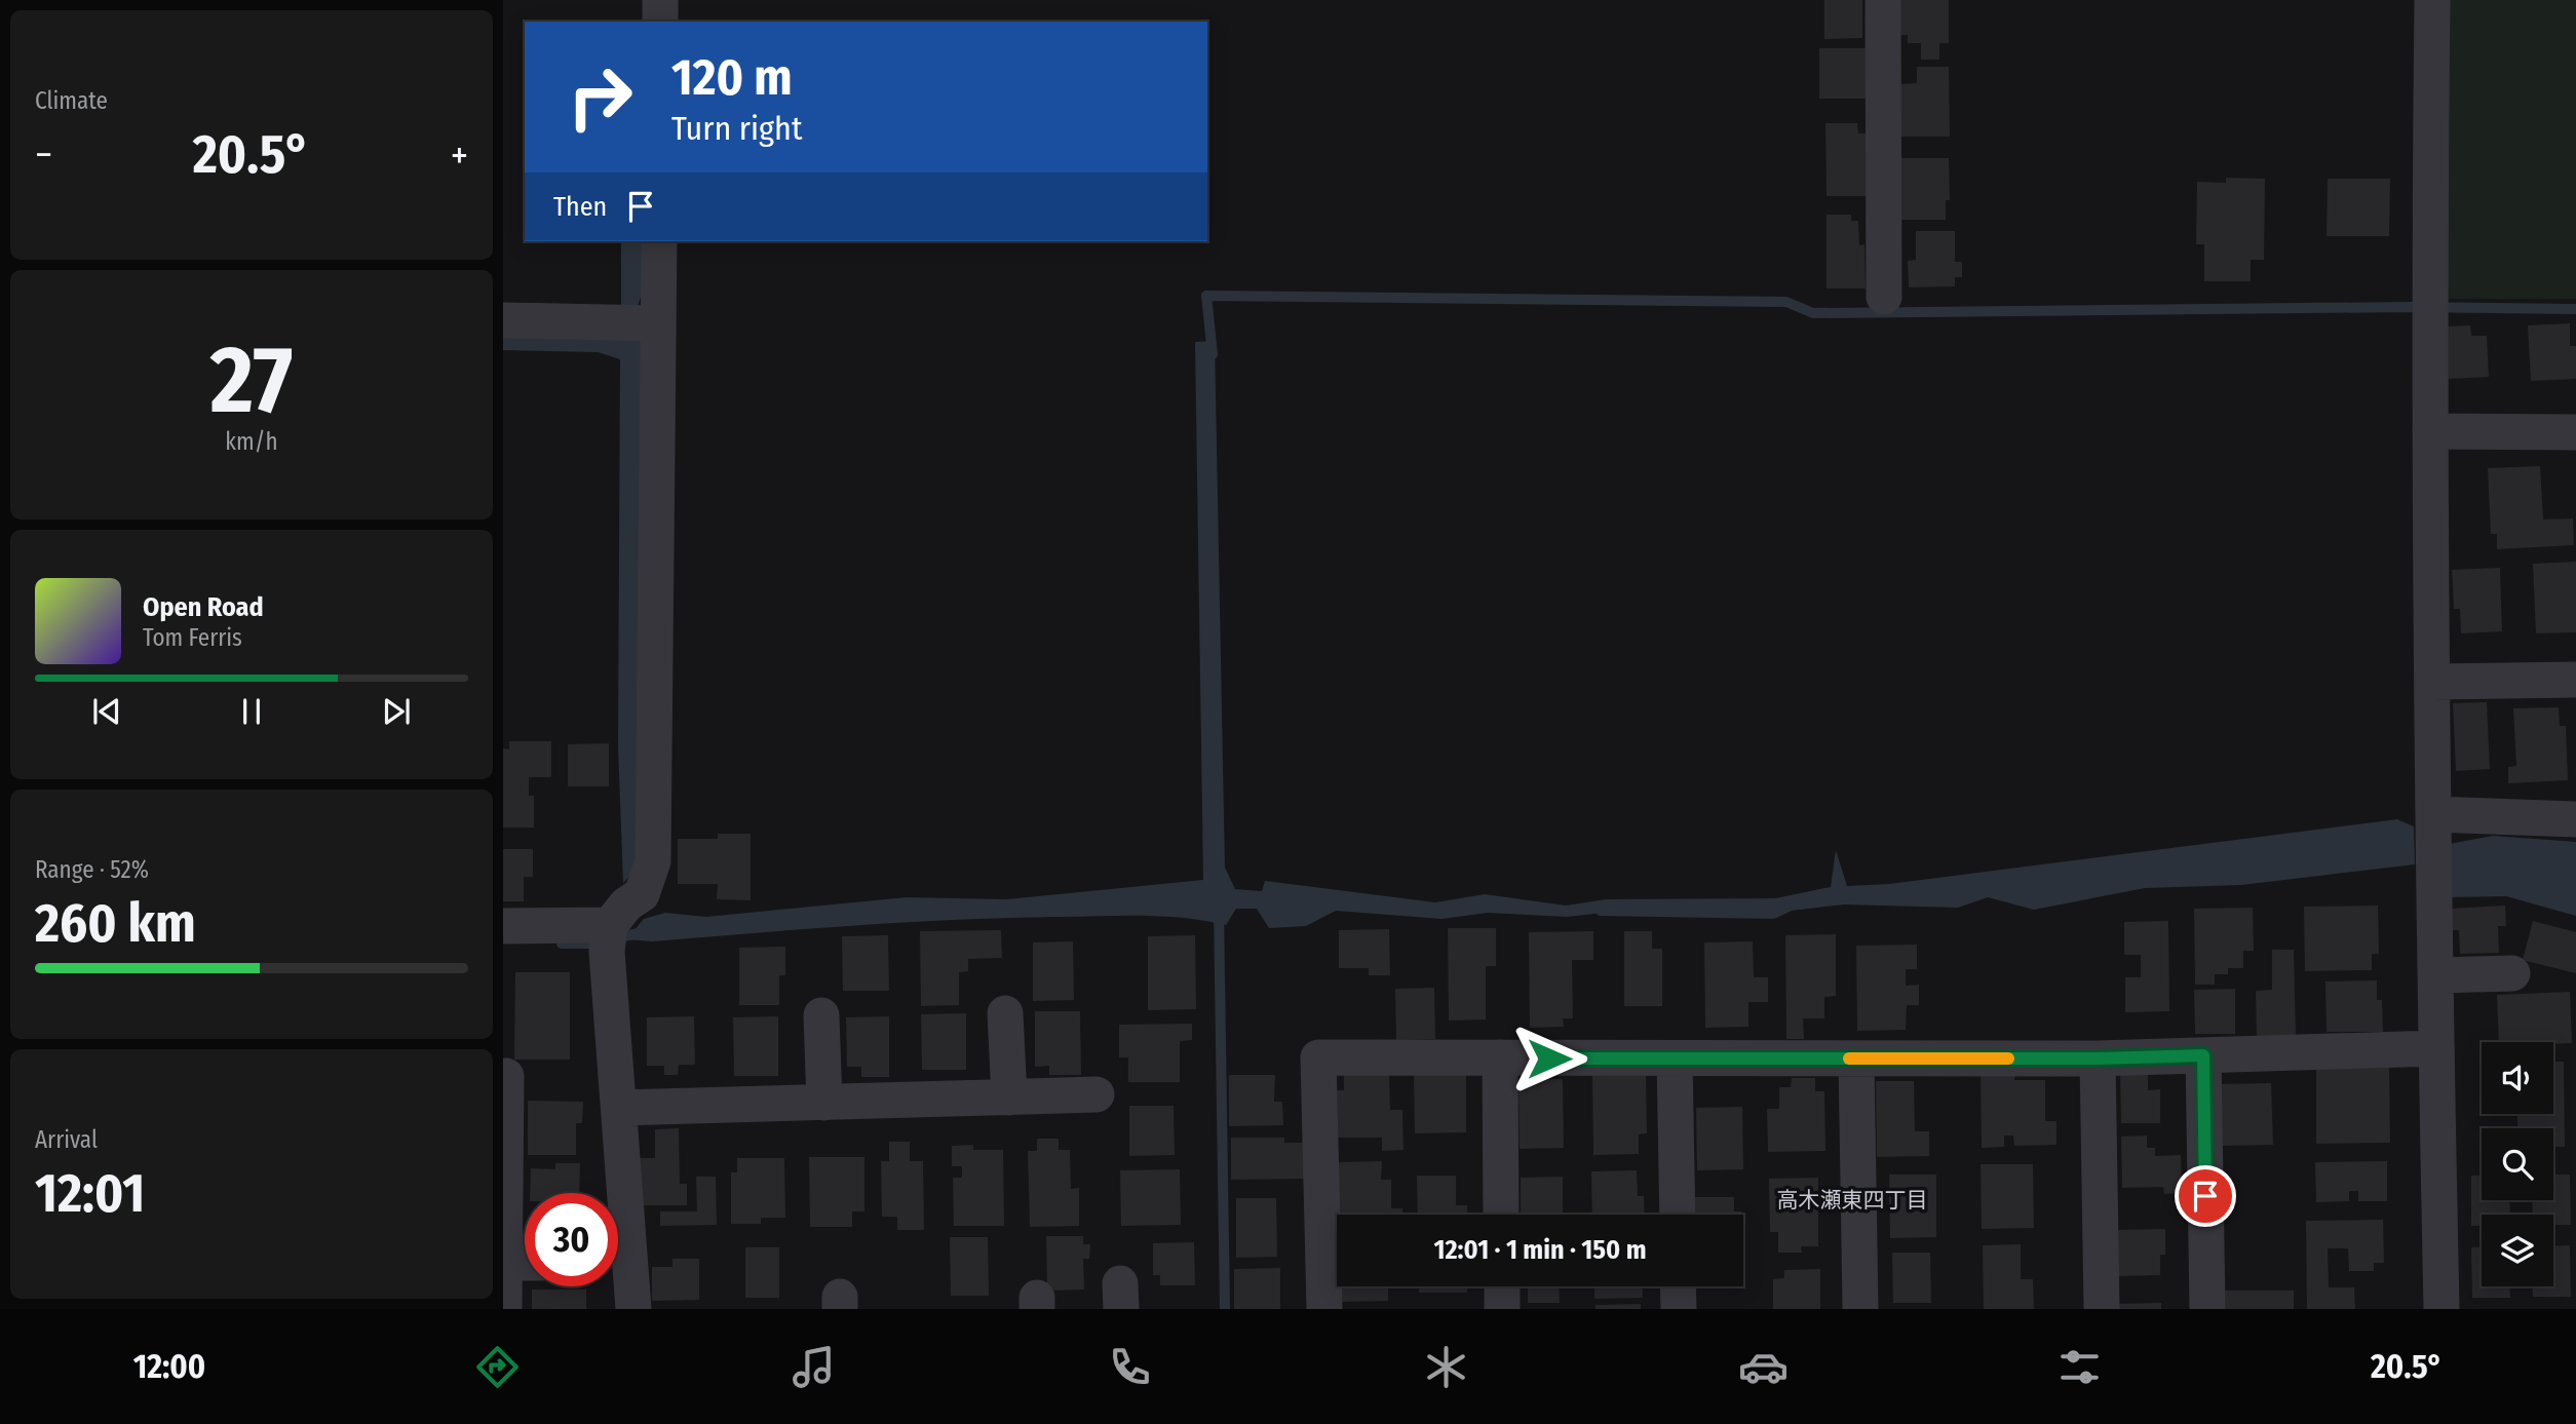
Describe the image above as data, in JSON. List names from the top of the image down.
{
  "districts": ["高木瀬東四丁目"],
  "page": {
    "tile": [
      "Climate",
      ["27", "km/h"],
      ["Range · 52%", "260 km"],
      ["Arrival", "12:01"]
    ],
    "turn": ["120 m", "Turn right"],
    "heat": ["−", "20.5°", "+"],
    "then": "Then",
    "song": ["Open Road", "Tom Ferris"],
    "limit": "30",
    "trip": "12:01 · 1 min · 150 m",
    "tabs": ["12:00", "20.5°"]
  }
}
